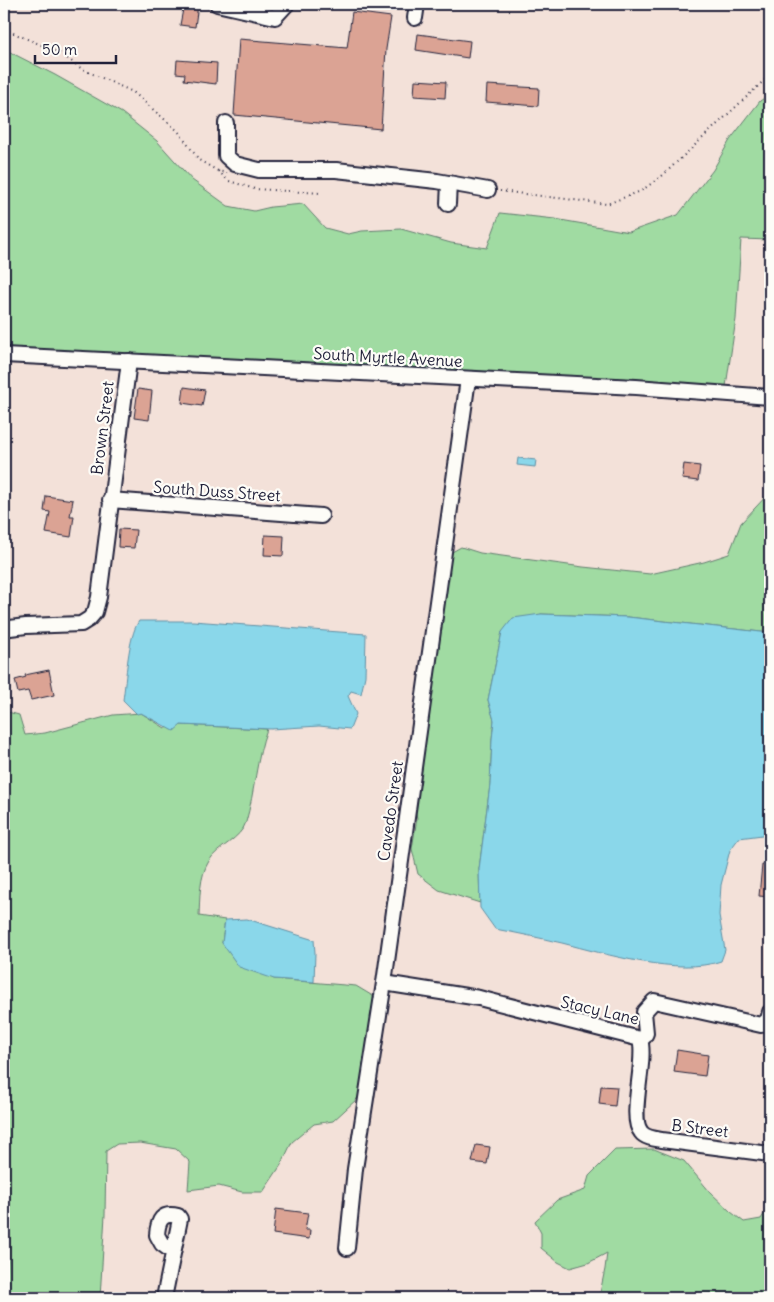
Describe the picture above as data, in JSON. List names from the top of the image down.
{
  "streets": {
    "street": [
      "South Myrtle Avenue",
      "Brown Street",
      "South Duss Street",
      "Cavedo Street",
      "Stacy Lane",
      "B Street"
    ]
  },
  "crossings": [
    ["South Myrtle Avenue", "Brown Street"],
    ["South Myrtle Avenue", "Cavedo Street"],
    ["Brown Street", "South Duss Street"],
    ["Cavedo Street", "Stacy Lane"],
    ["Stacy Lane", "B Street"]
  ],
  "scale_bar": "50 m"
}
